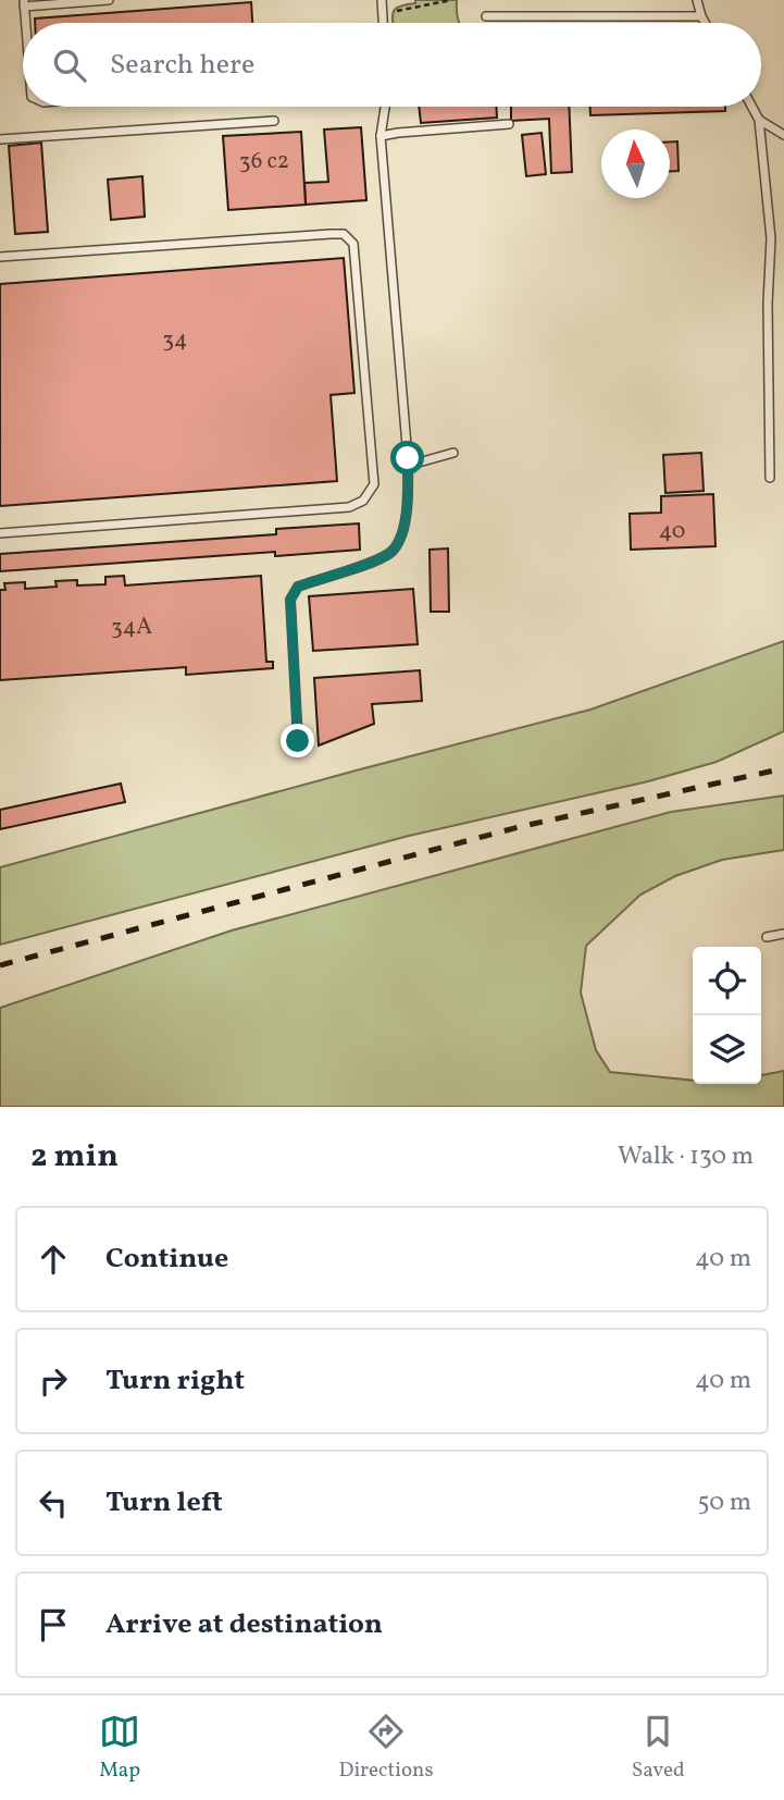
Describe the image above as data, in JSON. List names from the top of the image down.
{
  "house_numbers": [
    "36 с2",
    "34",
    "40",
    "34А"
  ],
  "north": "top",
  "page": {
    "search": "Search here",
    "heading": ["2 min", "Walk · 130 m"],
    "list": [
      ["Continue", "40 m"],
      ["Turn right", "40 m"],
      ["Turn left", "50 m"],
      "Arrive at destination"
    ],
    "nav": ["Map", "Directions", "Saved"]
  }
}
